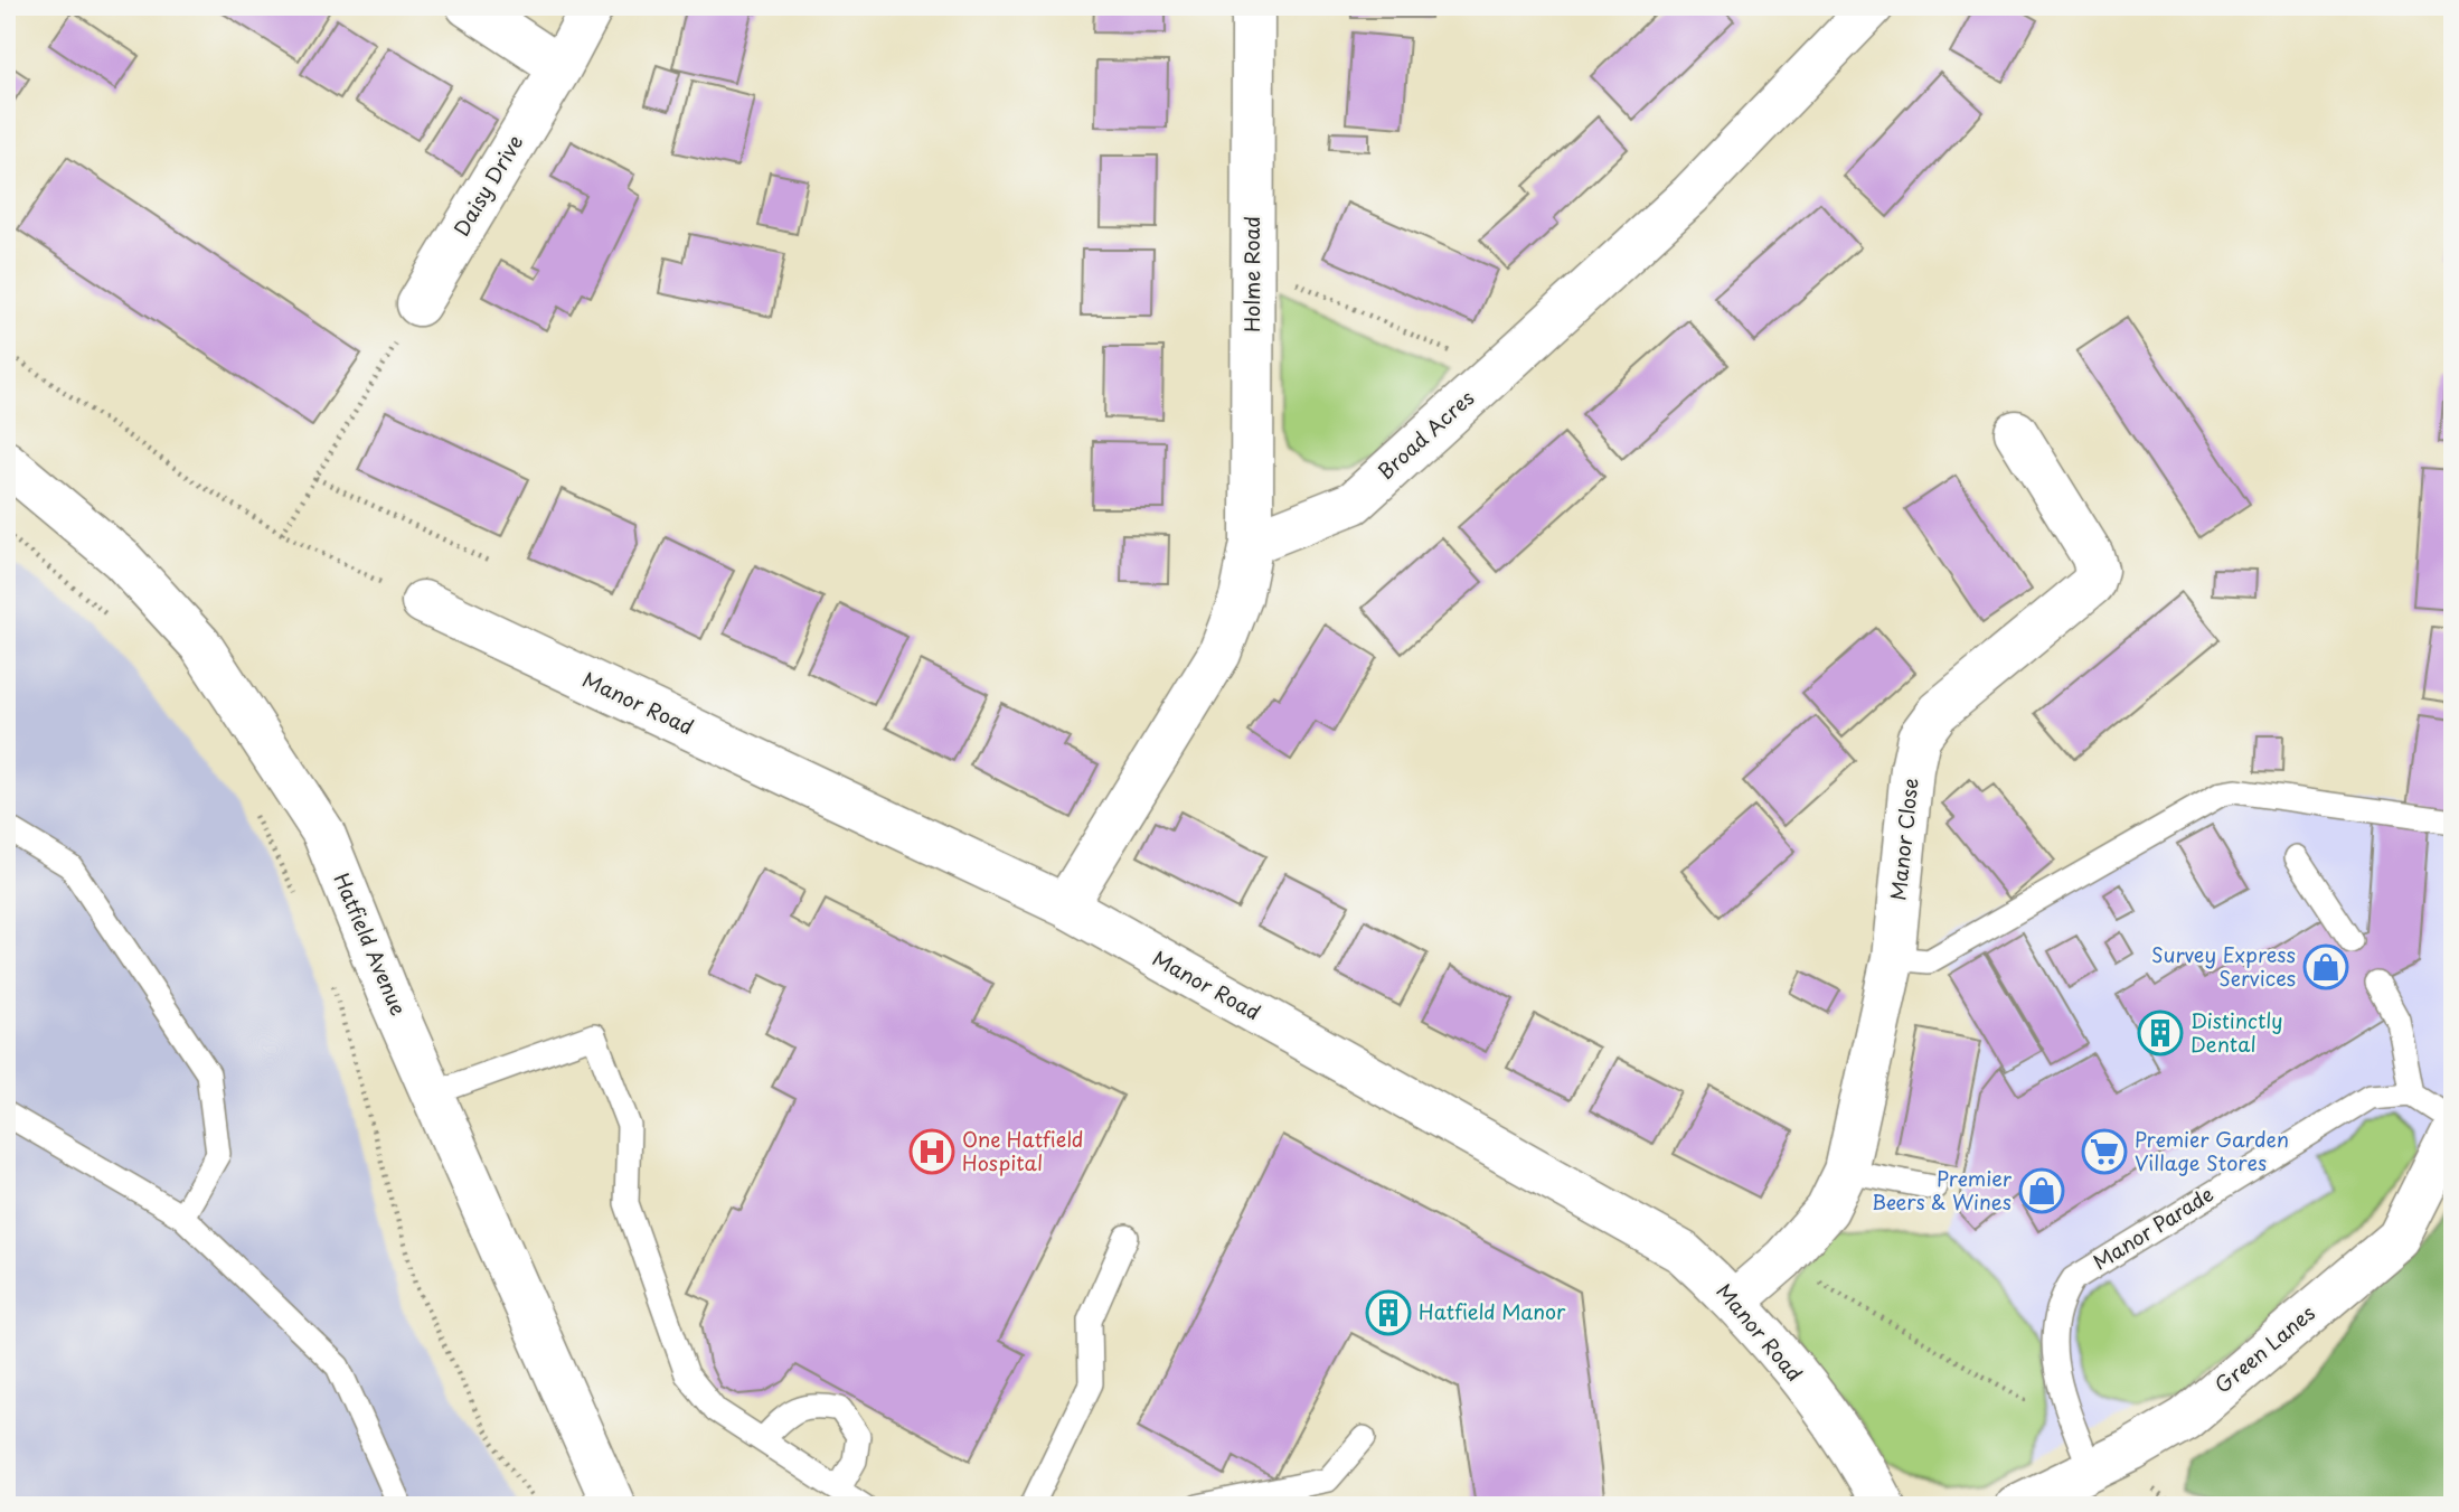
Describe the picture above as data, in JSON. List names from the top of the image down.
{
  "streets": {
    "street": [
      "Daisy Drive",
      "Holme Road",
      "Broad Acres",
      "Manor Road",
      "Manor Close",
      "Hatfield Avenue",
      "Green Lanes"
    ],
    "lane": ["Manor Parade"]
  },
  "crossings": [
    ["Holme Road", "Broad Acres"],
    ["Manor Road", "Manor Close"],
    ["Manor Parade", "Green Lanes"]
  ],
  "places": {
    "shop": ["Survey Express Services", "Premier Beers & Wines"],
    "building": ["Distinctly Dental", "Hatfield Manor"],
    "hospital": ["One Hatfield Hospital"],
    "supermarket": ["Premier Garden Village Stores"]
  }
}
